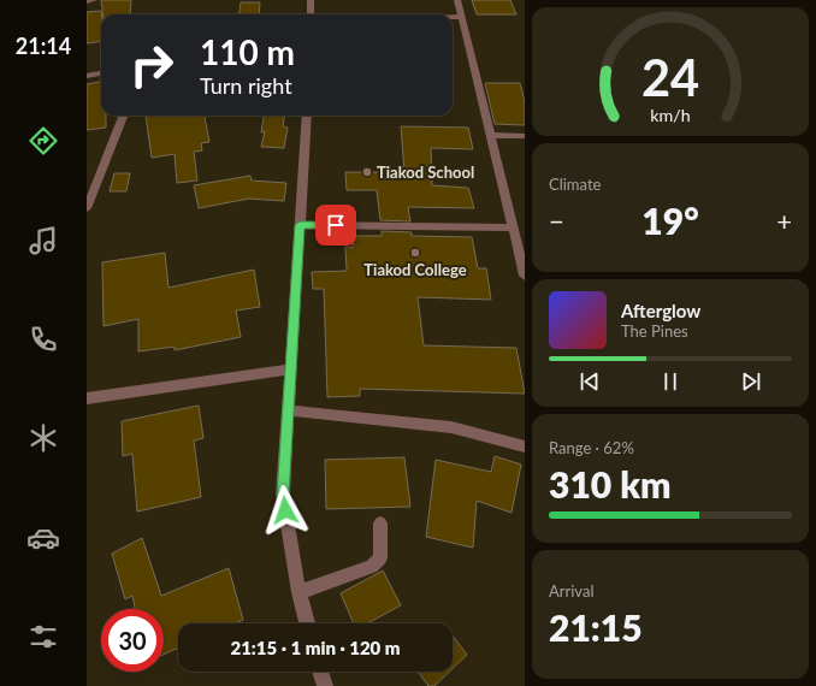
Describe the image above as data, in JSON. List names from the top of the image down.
{
  "places": ["Tiakod School", "Tiakod College"],
  "page": {
    "tabs": "21:14",
    "turn": ["110 m", "Turn right"],
    "tile": [
      "Climate",
      ["Range · 62%", "310 km"],
      ["Arrival", "21:15"]
    ],
    "heat": ["−", "19°", "+"],
    "song": ["Afterglow", "The Pines"],
    "limit": "30",
    "trip": "21:15 · 1 min · 120 m",
    "gauge": ["24", "km/h"]
  }
}
